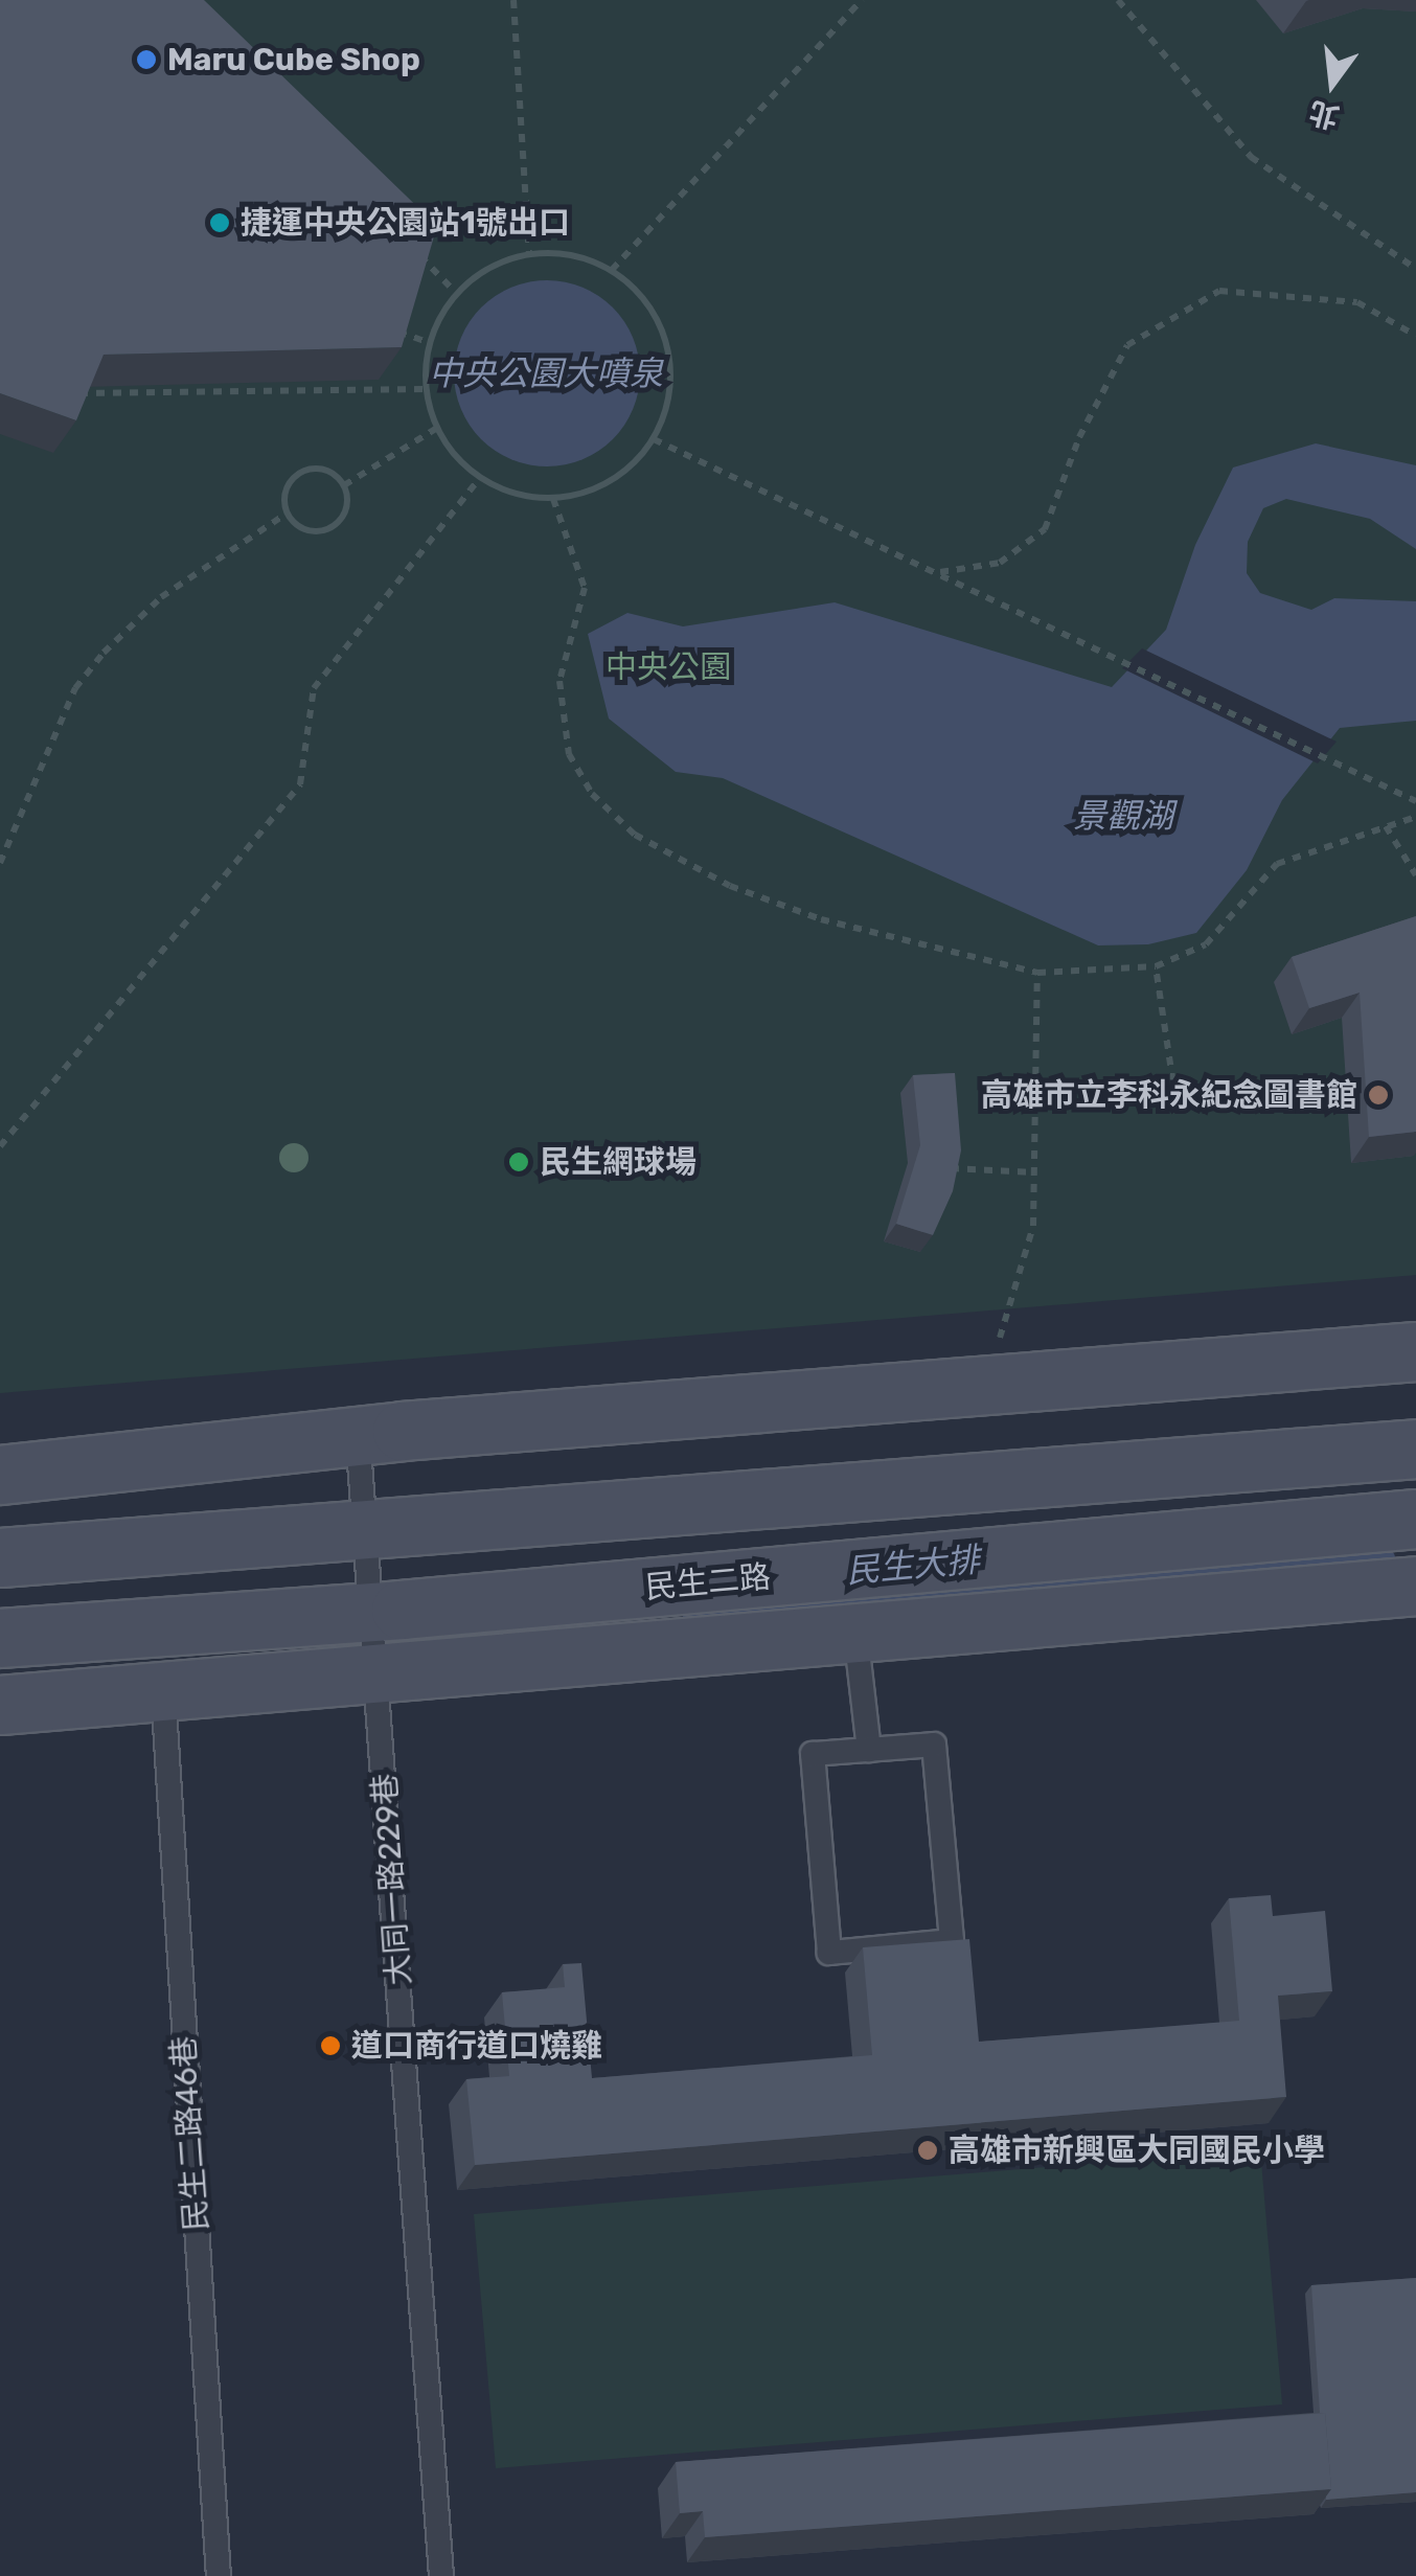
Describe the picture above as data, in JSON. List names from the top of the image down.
{
  "streets": {
    "main road": ["民生二路"],
    "lane": ["大同一路229巷", "民生二路46巷"]
  },
  "crossings": [
    ["民生二路", "大同一路229巷"]
  ],
  "water": ["中央公園大噴泉", "景觀湖", "民生大排"],
  "parks": ["中央公園"],
  "places": [
    "Maru Cube Shop",
    "捷運中央公園站1號出口",
    "高雄市立李科永紀念圖書館",
    "民生網球場",
    "道口商行道口燒雞",
    "高雄市新興區大同國民小學"
  ],
  "north": "bottom"
}
